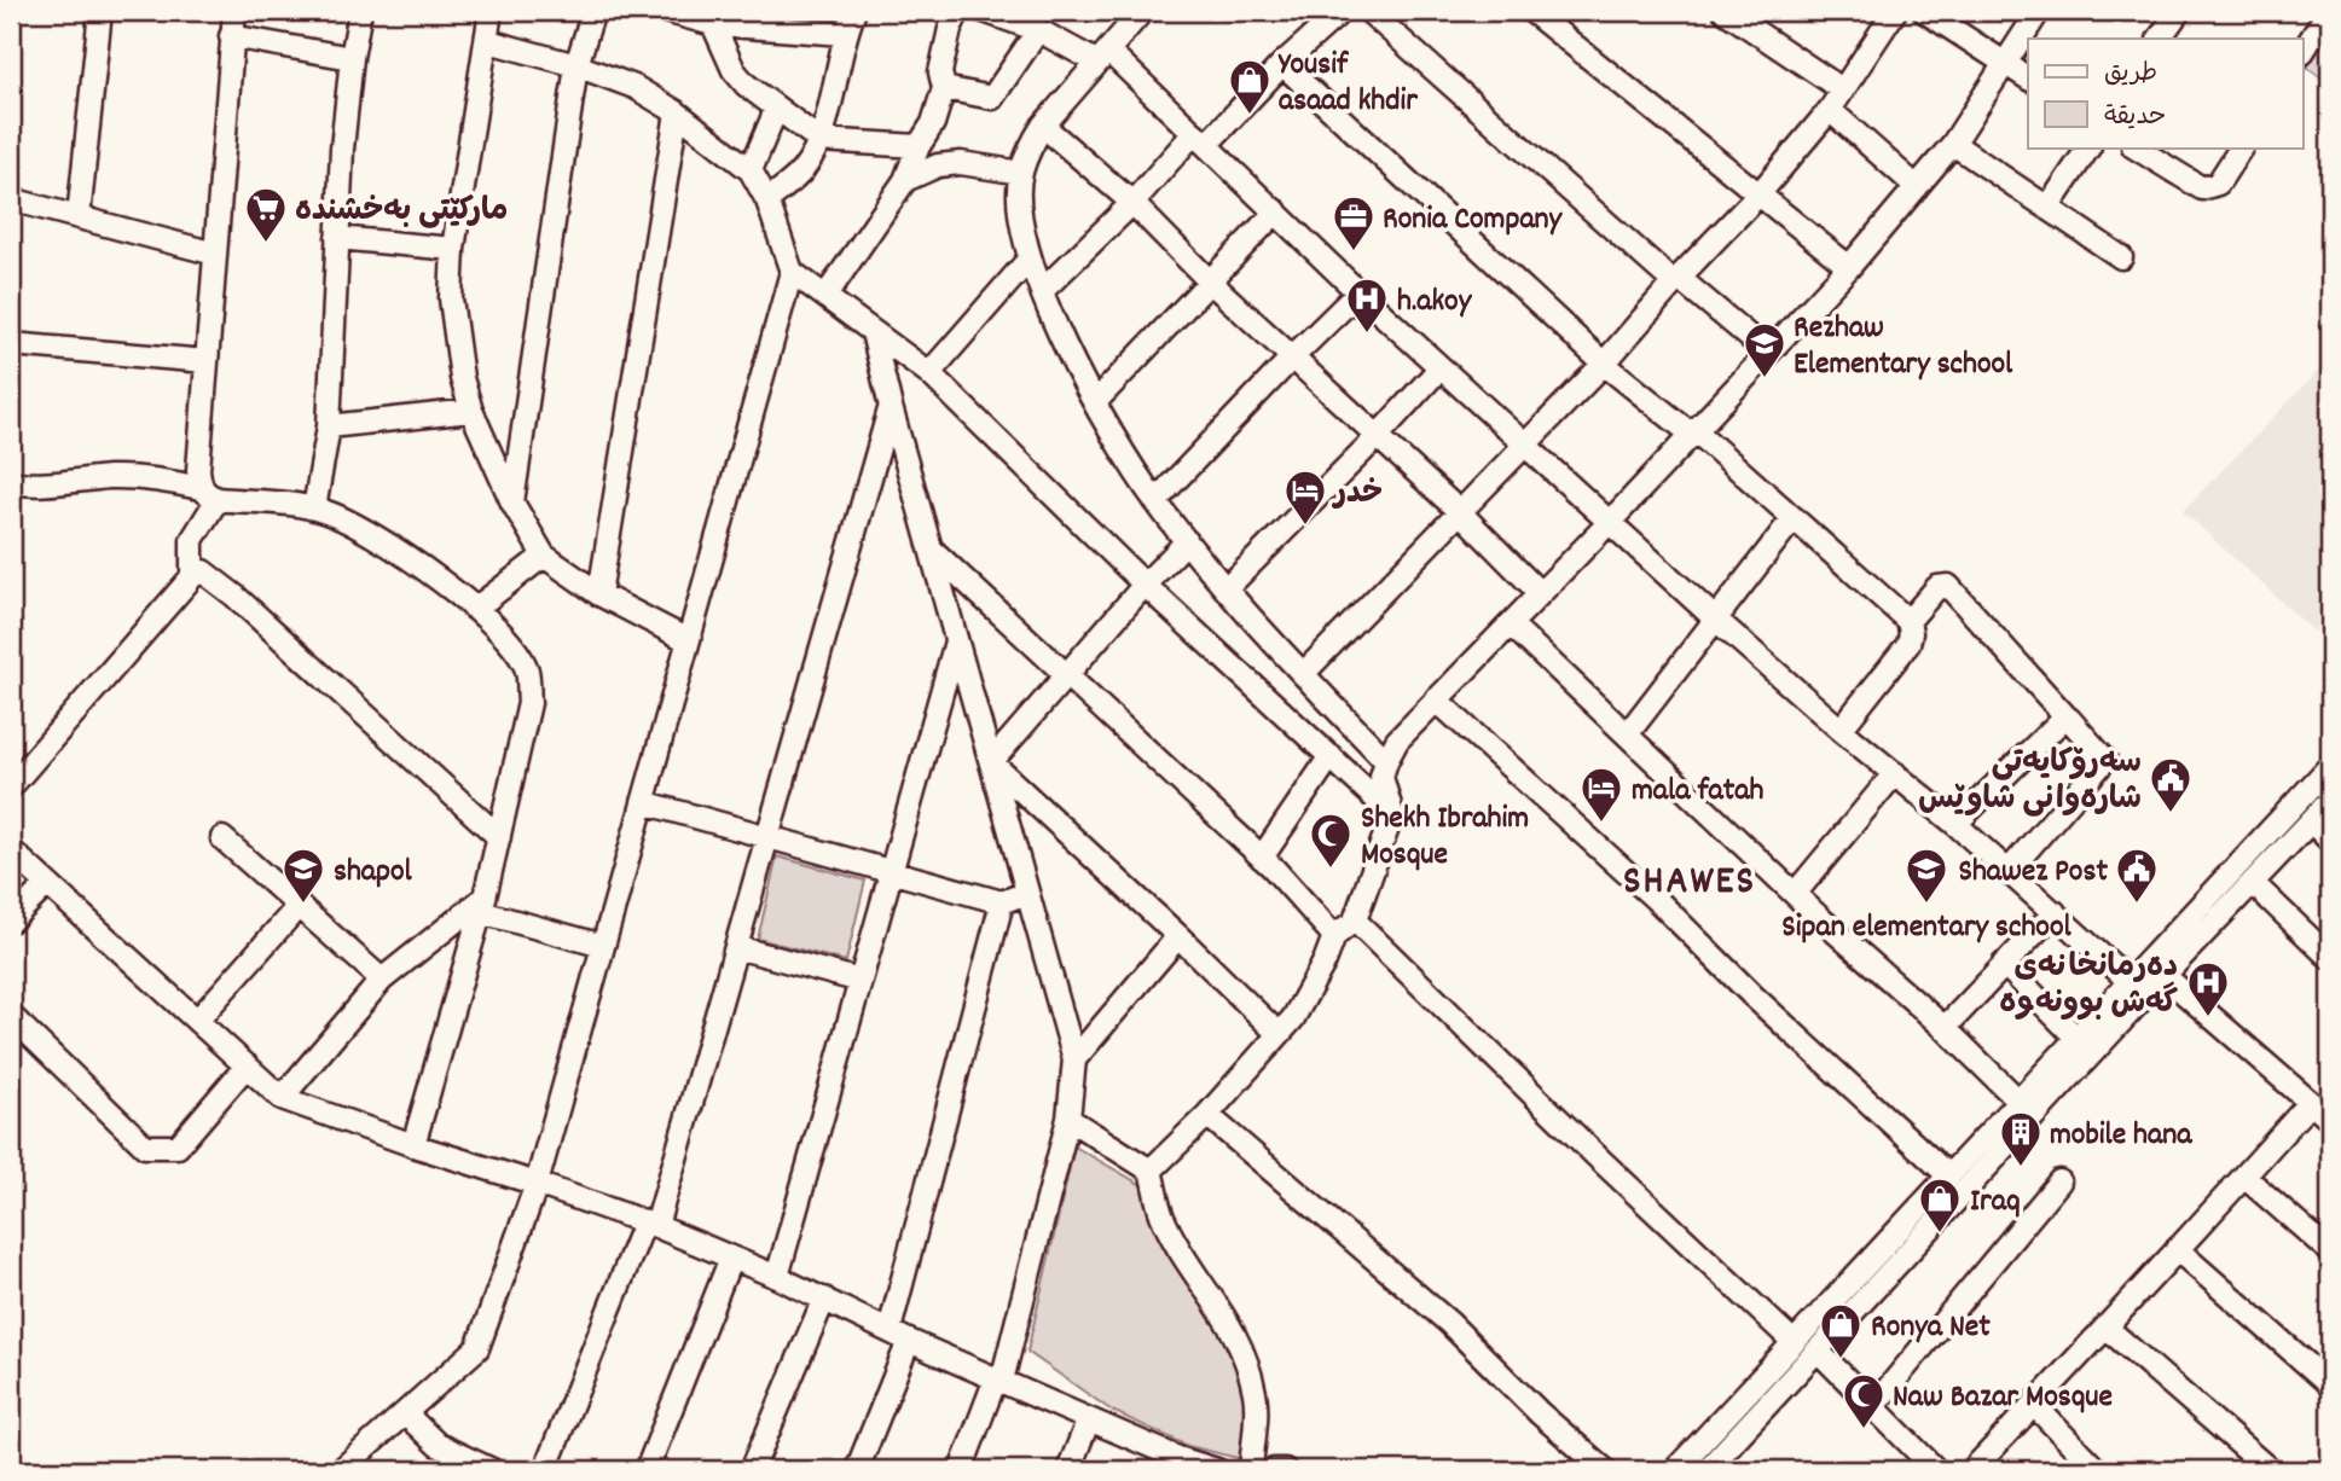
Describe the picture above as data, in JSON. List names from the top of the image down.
{
  "districts": ["SHAWES"],
  "places": {
    "shop": ["Yousif asaad khdir", "Iraq", "Ronya Net"],
    "supermarket": ["مارکێتی بەخشندە"],
    "office": ["Ronia Company"],
    "hospital": ["h.akoy", "دەرمانخانەی گەش بوونەوە"],
    "school or university": ["Rezhaw Elementary school", "shapol", "Sipan elementary school"],
    "hotel": ["خدر", "mala fatah"],
    "public building": ["سەرۆکایەتی شارەوانی شاوێس", "Shawez Post"],
    "mosque": ["Shekh Ibrahim Mosque", "Naw Bazar Mosque"],
    "building": ["mobile hana"]
  },
  "legend": ["طريق", "حديقة"]
}
